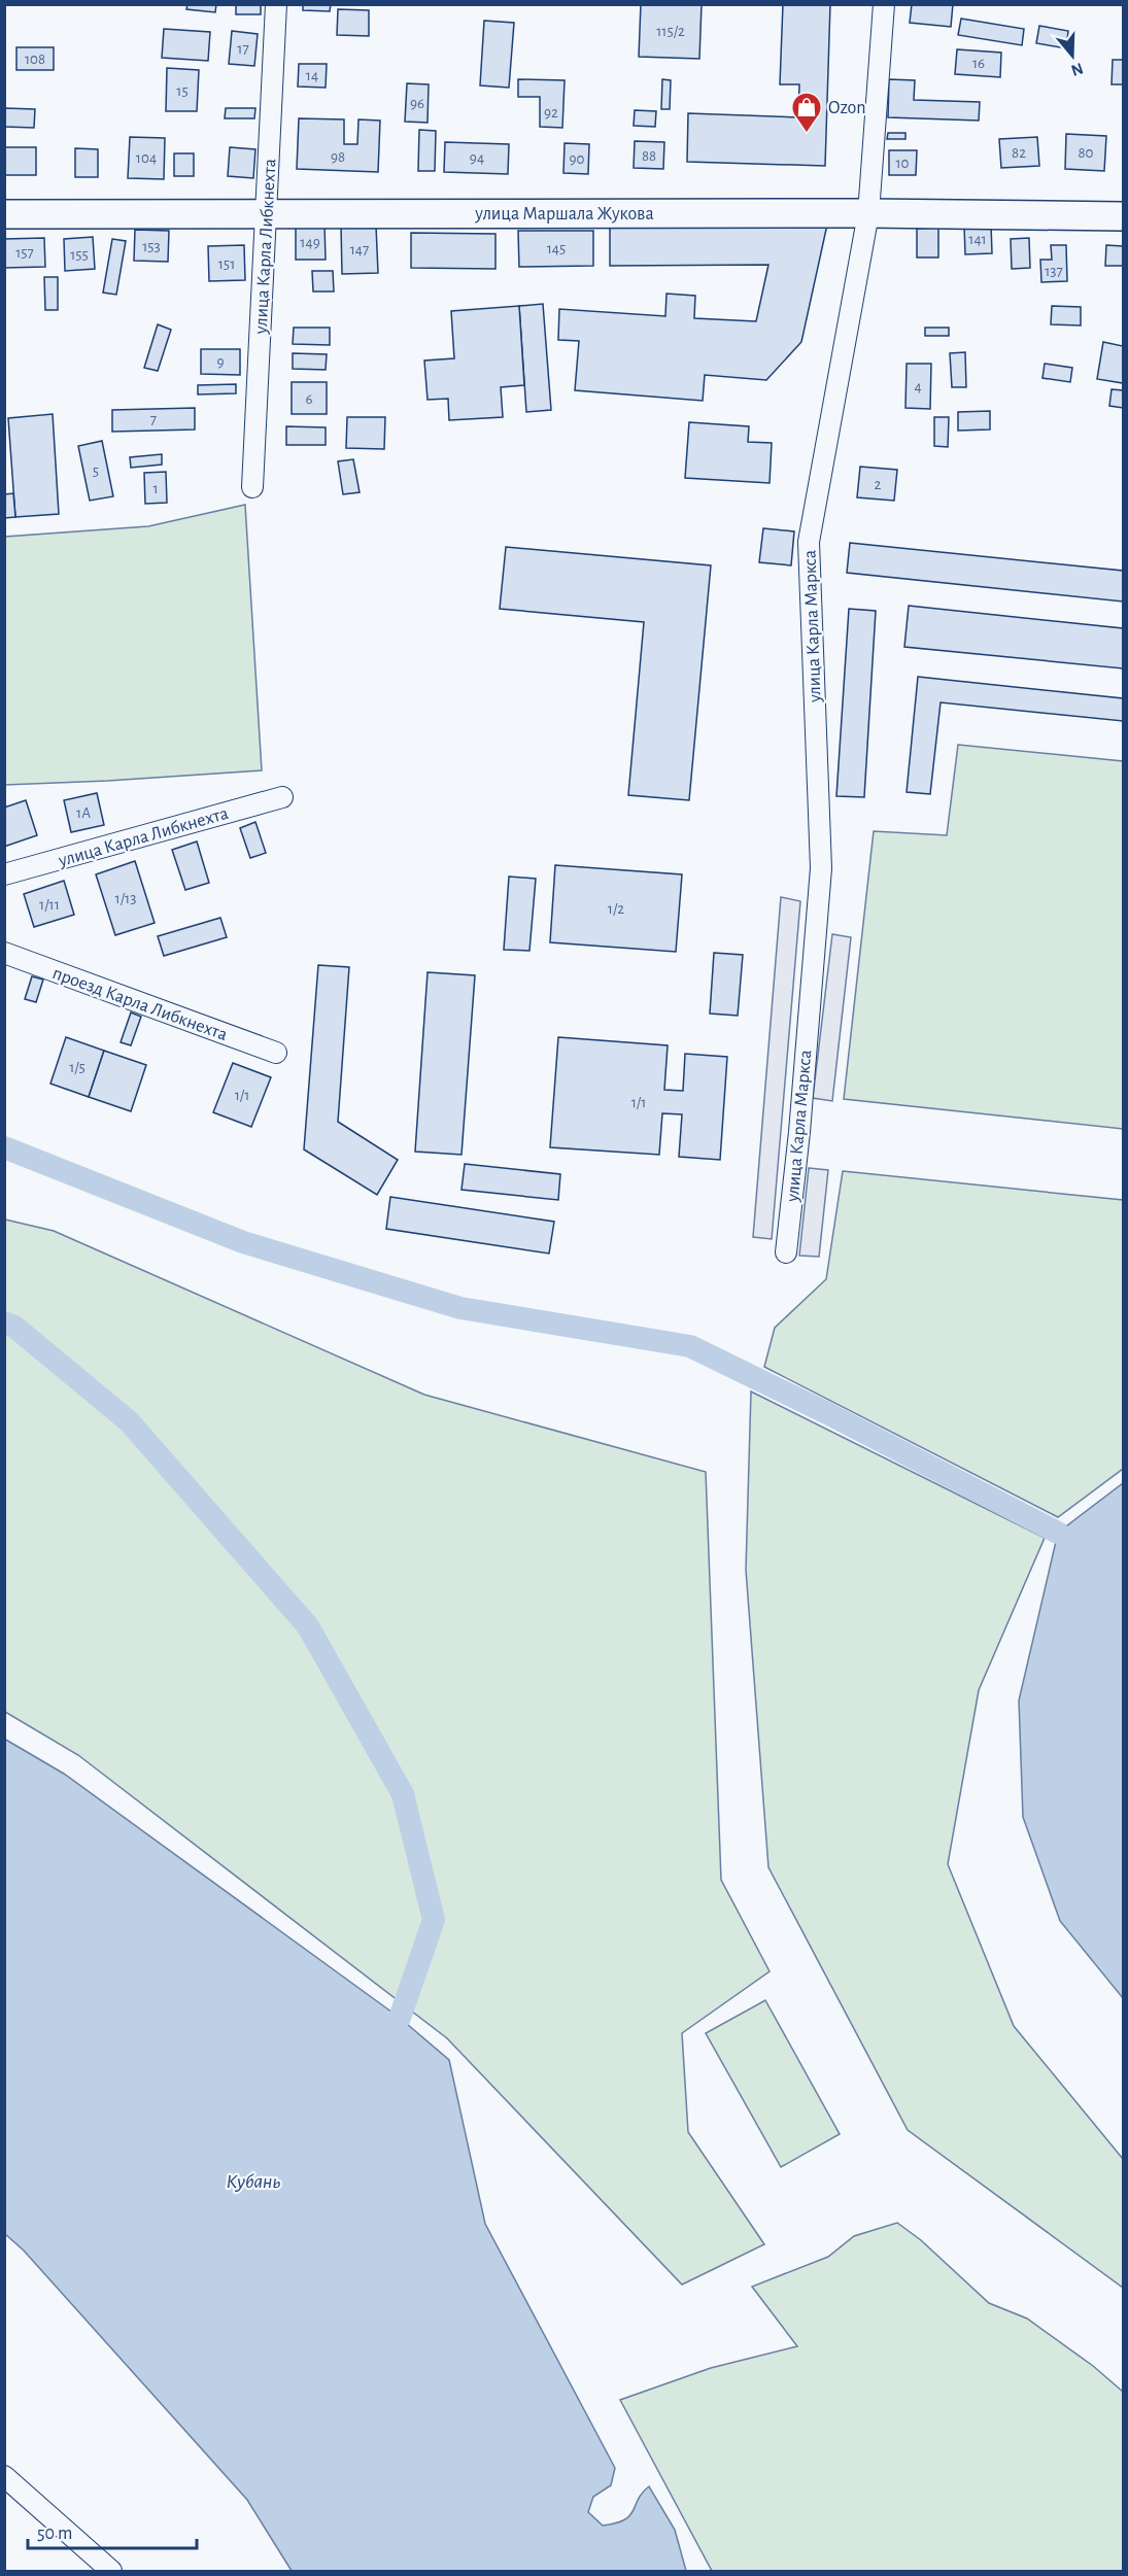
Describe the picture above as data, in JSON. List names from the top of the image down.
{
  "streets": {
    "main road": ["улица Маршала Жукова"],
    "street": ["улица Карла Либкнехта", "улица Карла Маркса", "проезд Карла Либкнехта"]
  },
  "crossings": [
    ["улица Маршала Жукова", "улица Карла Либкнехта"],
    ["улица Маршала Жукова", "улица Карла Маркса"]
  ],
  "water": ["Кубань"],
  "places": {
    "shop": ["Ozon"]
  },
  "house_numbers": [
    "115/2",
    "17",
    "108",
    "16",
    "14",
    "15",
    "96",
    "92",
    "82",
    "80",
    "88",
    "98",
    "104",
    "94",
    "90",
    "10",
    "141",
    "149",
    "153",
    "145",
    "147",
    "157",
    "155",
    "151",
    "137",
    "9",
    "4",
    "6",
    "7",
    "5",
    "2",
    "1",
    "1А",
    "1/13",
    "1/11",
    "1/2",
    "1/5",
    "1/1",
    "1/1"
  ],
  "scale_bar": "50 m",
  "north": "bottom"
}
